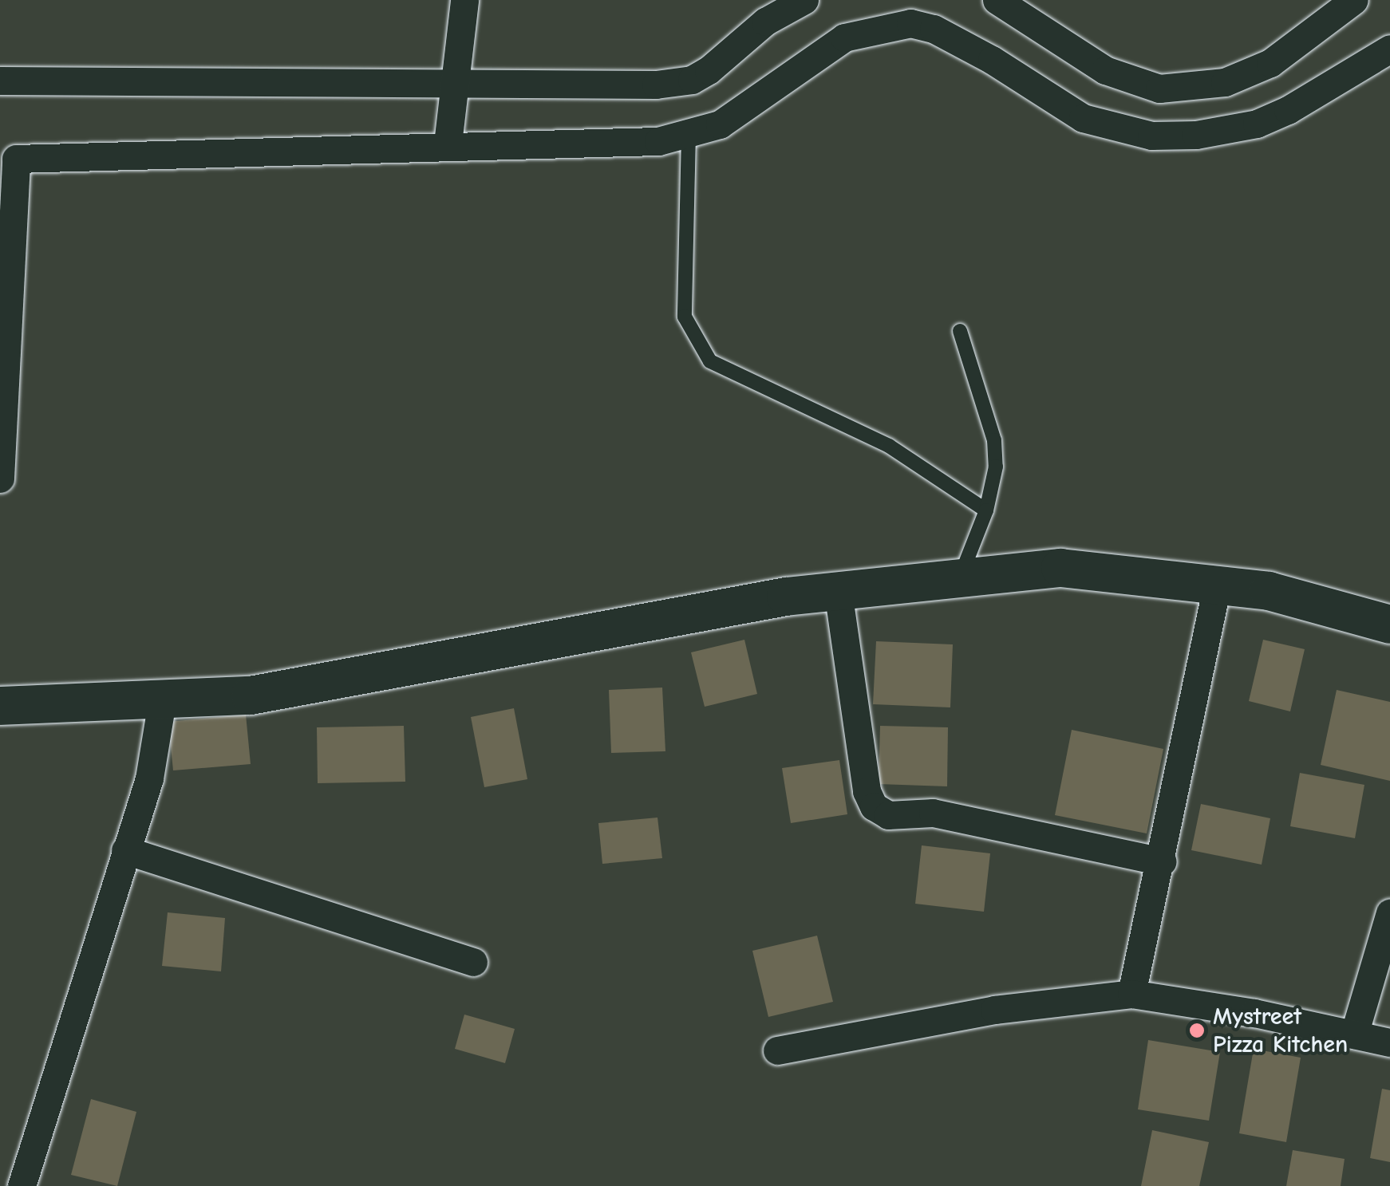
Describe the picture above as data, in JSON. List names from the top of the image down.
{
  "places": ["Mystreet Pizza Kitchen"]
}
